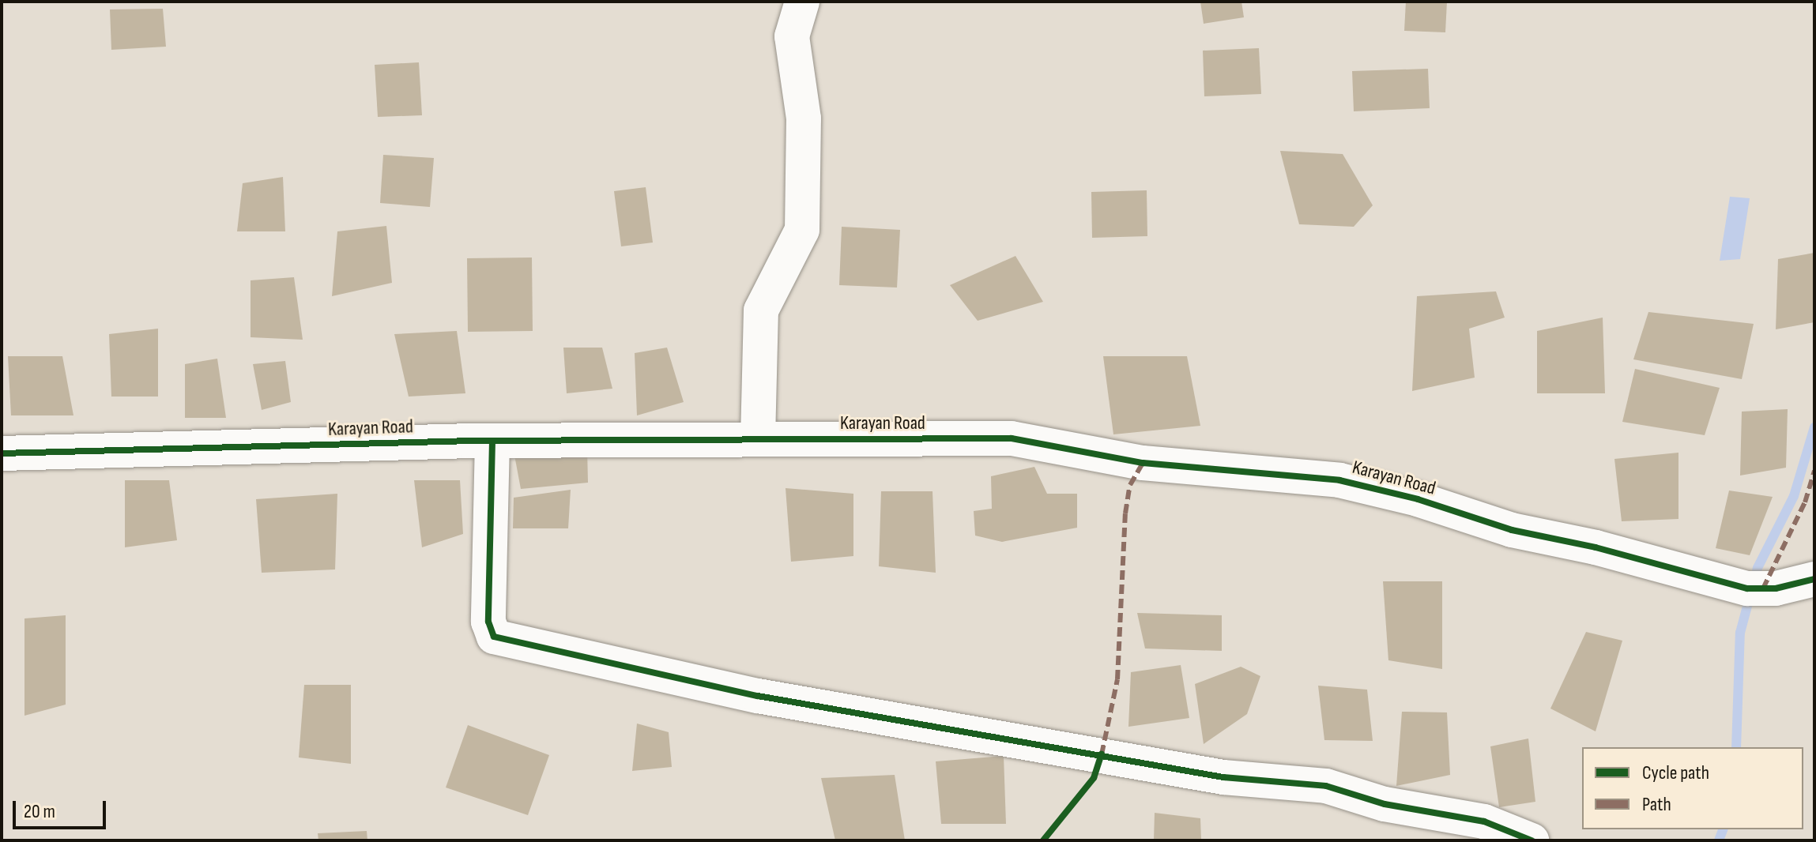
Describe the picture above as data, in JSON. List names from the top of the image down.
{
  "streets": {
    "street": ["Karayan Road"]
  },
  "legend": ["Cycle path", "Path"],
  "scale_bar": "20 m"
}
